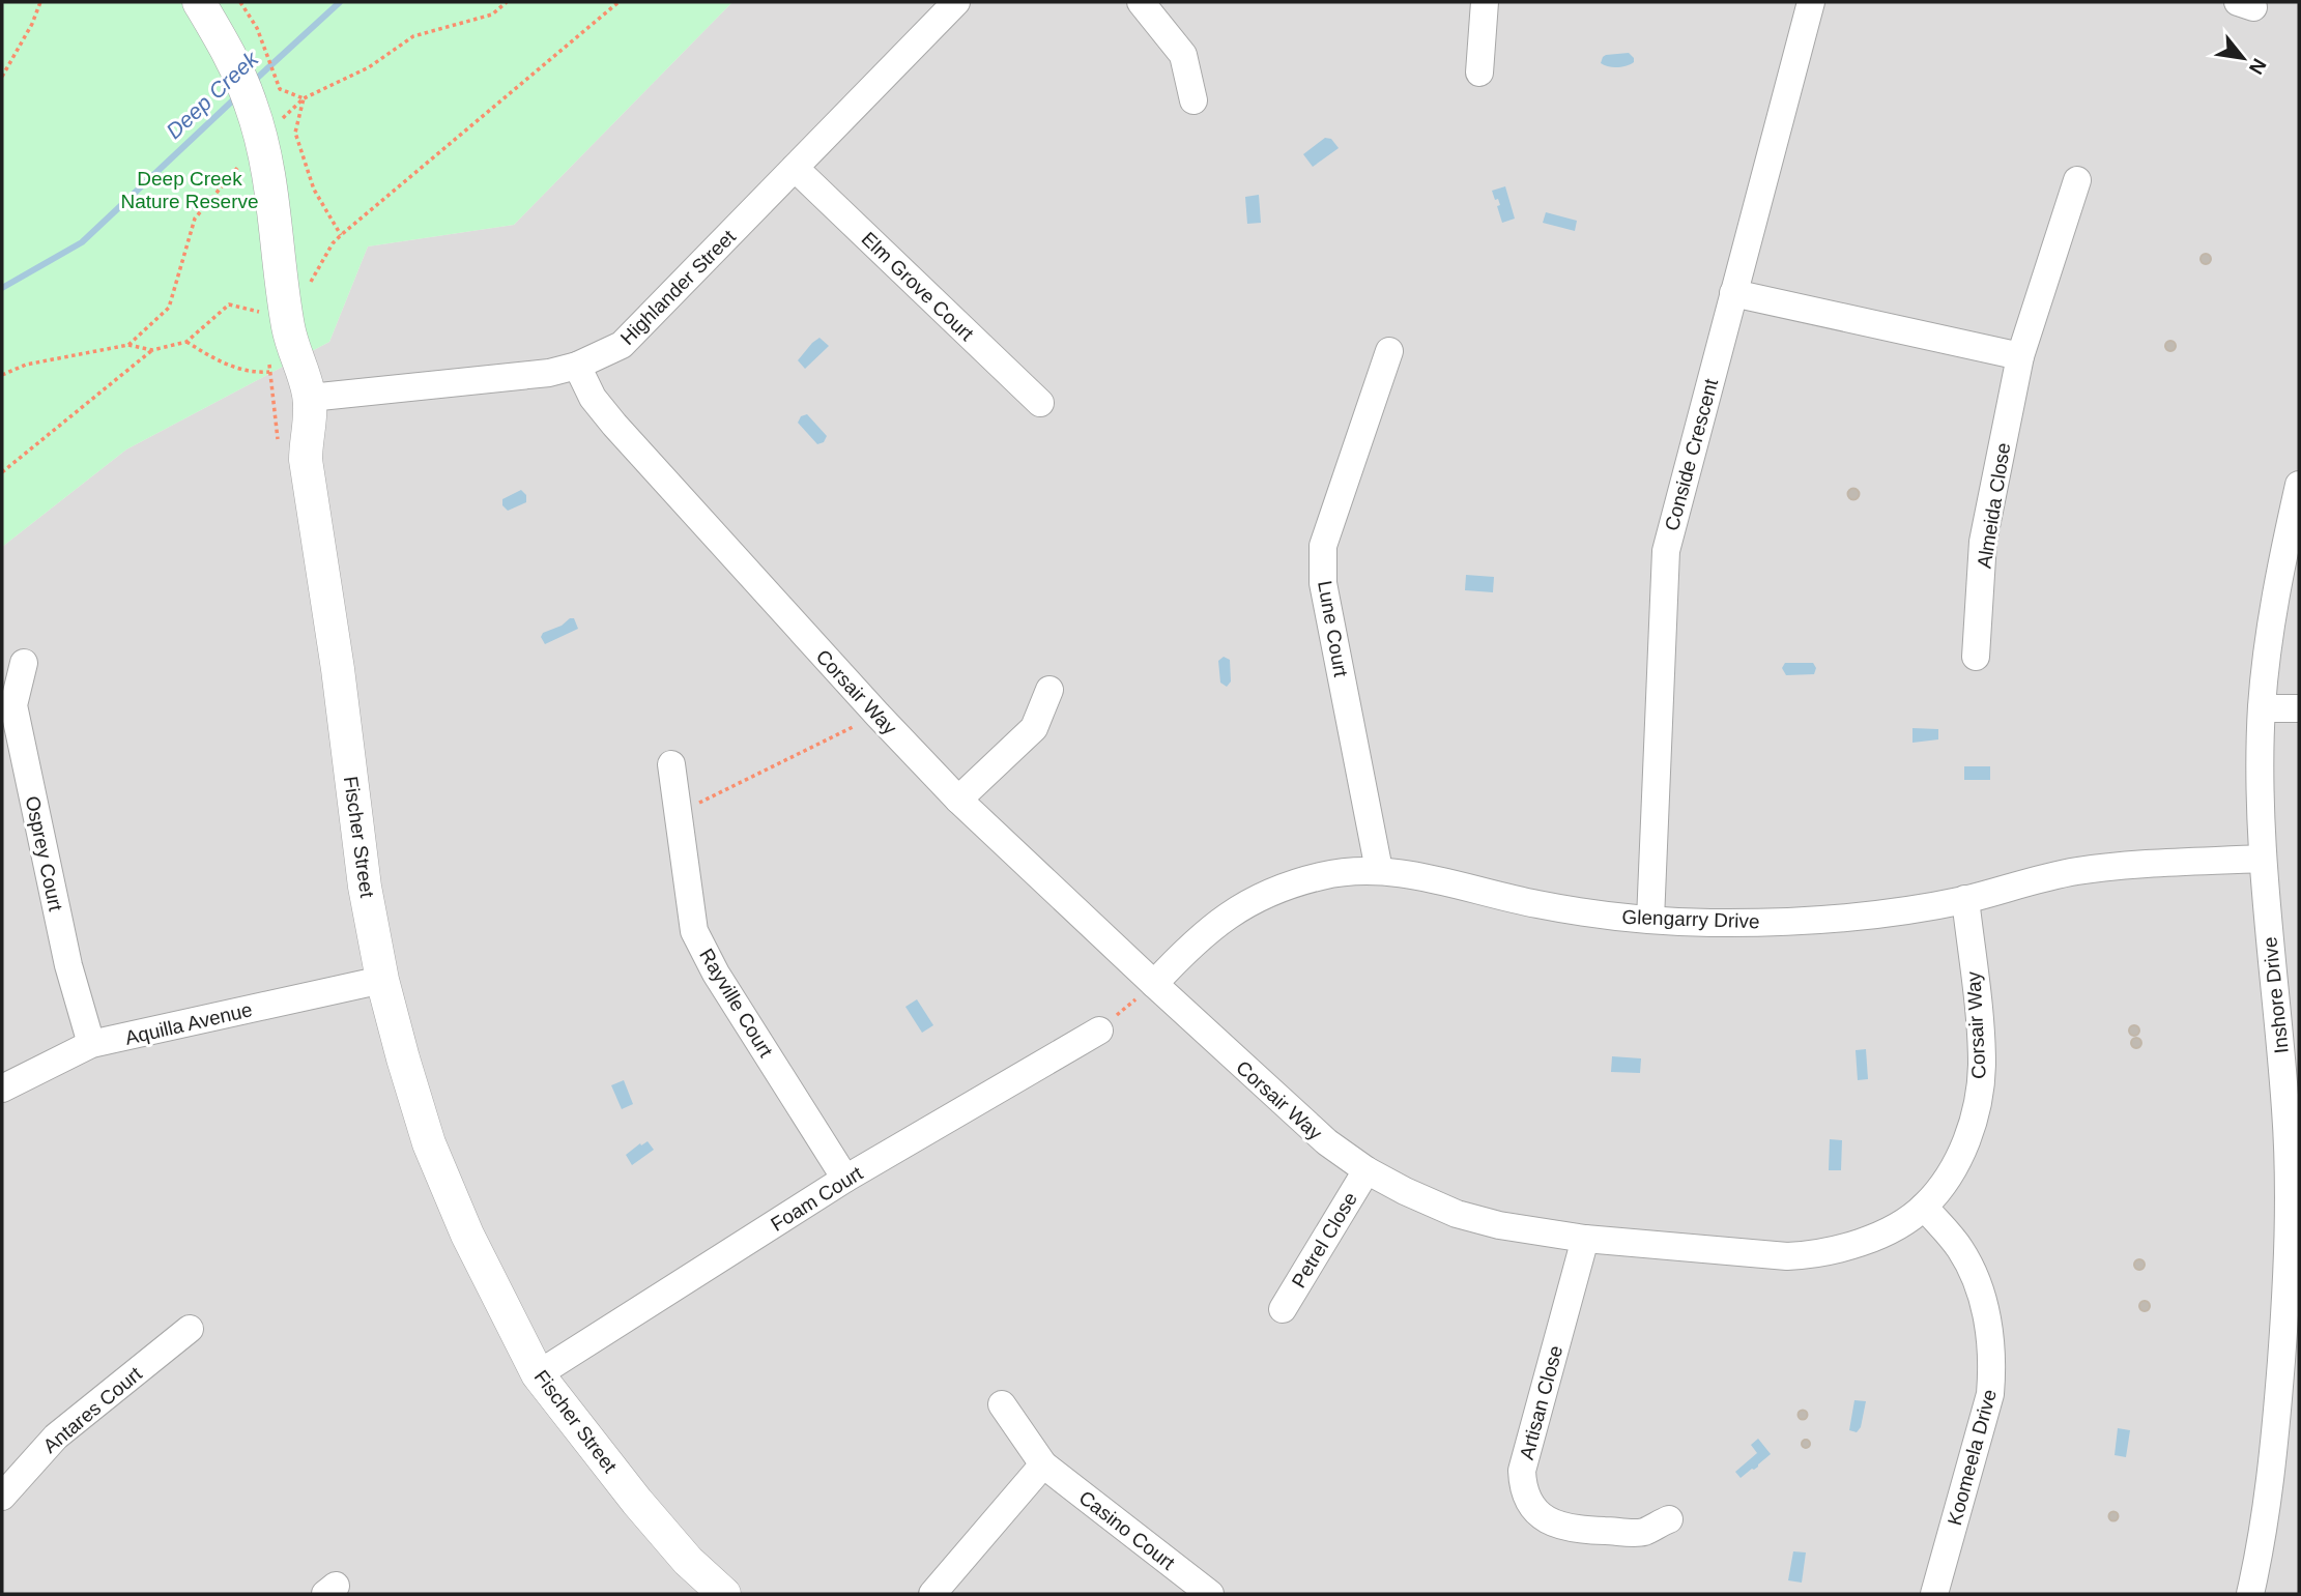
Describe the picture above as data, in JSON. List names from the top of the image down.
{
  "streets": {
    "street": [
      "Elm Grove Court",
      "Highlander Street",
      "Conside Crescent",
      "Almeida Close",
      "Lune Court",
      "Corsair Way",
      "Fischer Street",
      "Osprey Court",
      "Glengarry Drive",
      "Inshore Drive",
      "Rayville Court",
      "Aquilla Avenue",
      "Foam Court",
      "Petrel Close",
      "Artisan Close",
      "Antares Court",
      "Koomeela Drive",
      "Casino Court"
    ]
  },
  "crossings": [
    ["Elm Grove Court", "Highlander Street"],
    ["Highlander Street", "Corsair Way"],
    ["Highlander Street", "Fischer Street"],
    ["Conside Crescent", "Glengarry Drive"],
    ["Lune Court", "Glengarry Drive"],
    ["Corsair Way", "Glengarry Drive"],
    ["Corsair Way", "Petrel Close"],
    ["Corsair Way", "Artisan Close"],
    ["Corsair Way", "Koomeela Drive"],
    ["Fischer Street", "Aquilla Avenue"],
    ["Fischer Street", "Foam Court"],
    ["Osprey Court", "Aquilla Avenue"],
    ["Glengarry Drive", "Inshore Drive"],
    ["Rayville Court", "Foam Court"]
  ],
  "water": ["Deep Creek"],
  "parks": ["Deep Creek Nature Reserve"],
  "north": "bottom right"
}
